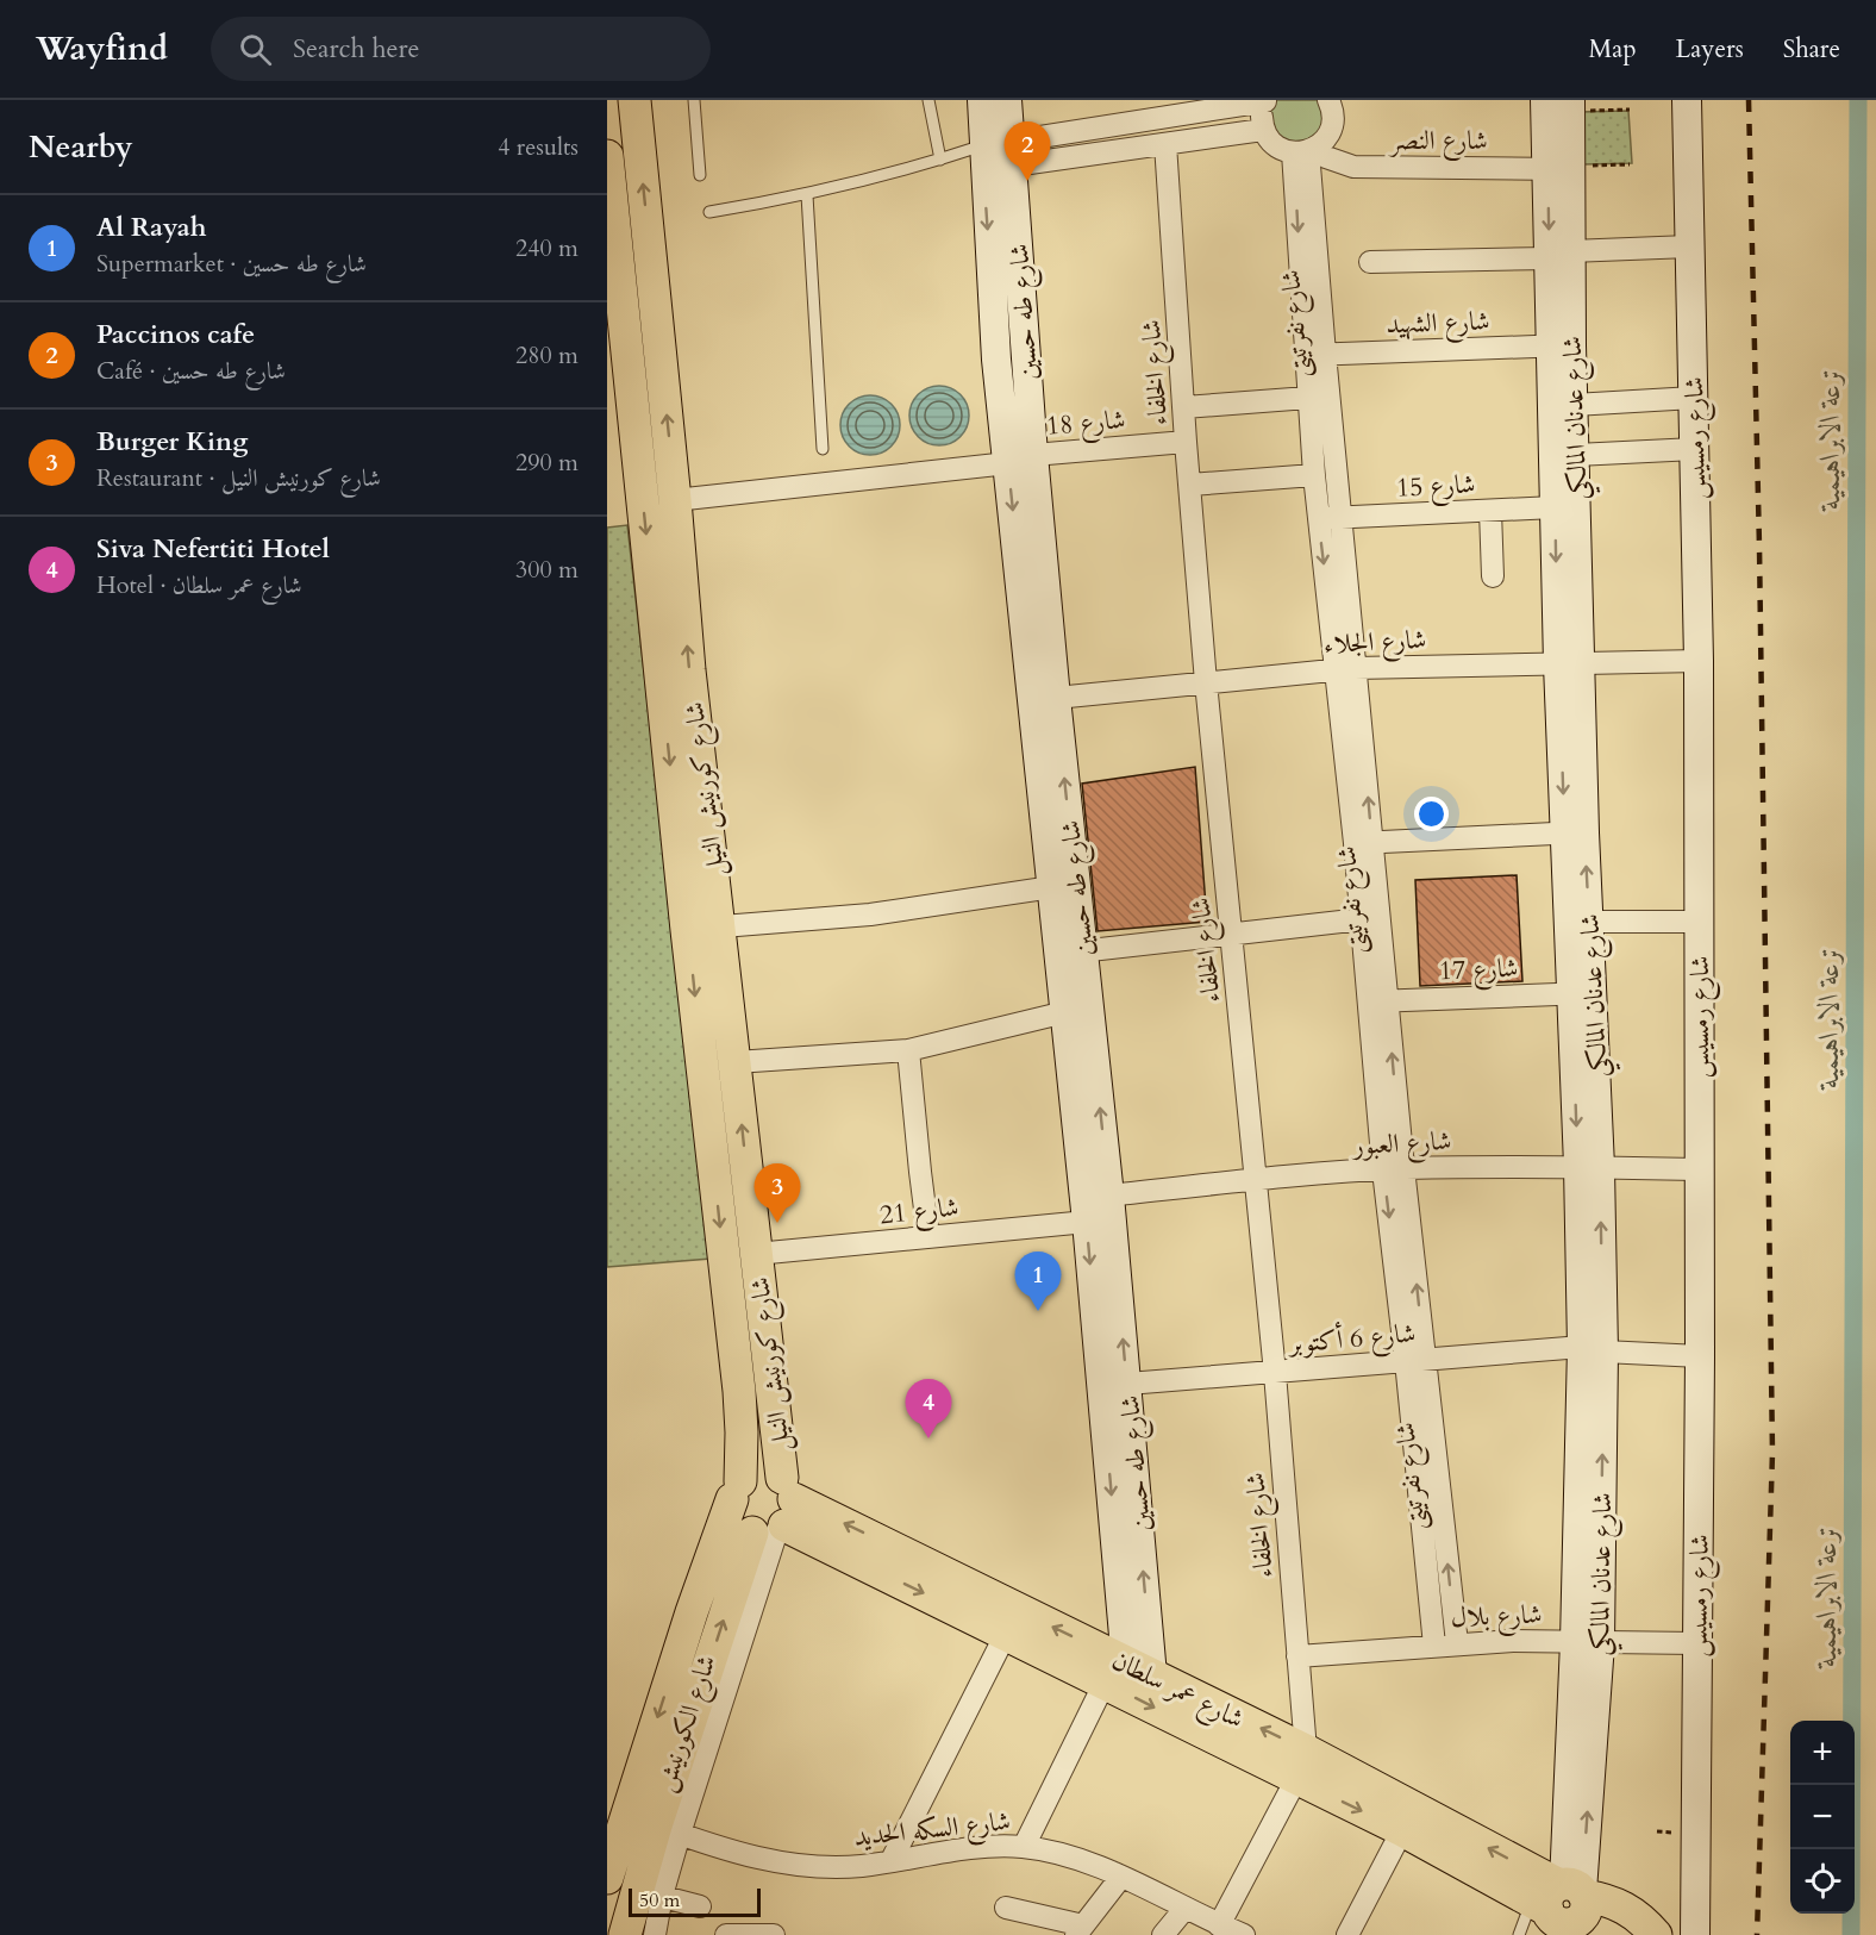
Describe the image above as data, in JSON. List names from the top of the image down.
{
  "streets": {
    "main road": [
      "شارع طه حسين",
      "شارع عدنان المالكي",
      "شارع رمسيس",
      "شارع كورنيش النيل",
      "شارع عمر سلطان"
    ],
    "street": [
      "شارع النصر",
      "شارع الشهيد",
      "شارع نفرتيتى",
      "شارع الخلفاء",
      "شارع 18",
      "شارع 15",
      "شارع الجلاء",
      "شارع 17",
      "شارع العبور",
      "شارع 21",
      "شارع 6 أكتوبر",
      "شارع بلال",
      "شارع السكه الحديد"
    ]
  },
  "crossings": [
    ["شارع النصر", "شارع نفرتيتى"],
    ["شارع النصر", "شارع عدنان المالكي"],
    ["شارع طه حسين", "شارع 18"],
    ["شارع طه حسين", "شارع الجلاء"],
    ["شارع طه حسين", "شارع العبور"],
    ["شارع طه حسين", "شارع 21"],
    ["شارع طه حسين", "شارع 6 أكتوبر"],
    ["شارع طه حسين", "شارع عمر سلطان"],
    ["شارع الشهيد", "شارع نفرتيتى"],
    ["شارع الشهيد", "شارع عدنان المالكي"],
    ["شارع نفرتيتى", "شارع 15"],
    ["شارع نفرتيتى", "شارع الجلاء"],
    ["شارع نفرتيتى", "شارع 17"],
    ["شارع نفرتيتى", "شارع العبور"],
    ["شارع نفرتيتى", "شارع 6 أكتوبر"],
    ["شارع نفرتيتى", "شارع بلال"],
    ["شارع الخلفاء", "شارع 18"],
    ["شارع الخلفاء", "شارع الجلاء"],
    ["شارع الخلفاء", "شارع العبور"],
    ["شارع الخلفاء", "شارع 6 أكتوبر"],
    ["شارع الخلفاء", "شارع بلال"],
    ["شارع الخلفاء", "شارع عمر سلطان"],
    ["شارع عدنان المالكي", "شارع 15"],
    ["شارع عدنان المالكي", "شارع الجلاء"],
    ["شارع عدنان المالكي", "شارع 17"],
    ["شارع عدنان المالكي", "شارع العبور"],
    ["شارع عدنان المالكي", "شارع 6 أكتوبر"],
    ["شارع عدنان المالكي", "شارع بلال"],
    ["شارع عدنان المالكي", "شارع عمر سلطان"],
    ["شارع 18", "شارع كورنيش النيل"],
    ["شارع رمسيس", "شارع الجلاء"],
    ["شارع رمسيس", "شارع العبور"],
    ["شارع رمسيس", "شارع 6 أكتوبر"],
    ["شارع رمسيس", "شارع بلال"],
    ["شارع كورنيش النيل", "شارع 21"],
    ["شارع كورنيش النيل", "شارع عمر سلطان"],
    ["شارع كورنيش النيل", "شارع السكه الحديد"]
  ],
  "water": ["ترعة الابراهيمية"],
  "scale_bar": "50 m",
  "page": {
    "header": "Wayfind",
    "search": "Search here",
    "nav": ["Map", "Layers", "Share"],
    "heading": ["Nearby", "4 results"],
    "pins": [
      "2",
      "3",
      "1",
      "4"
    ],
    "list": [
      {
        "mark": "1",
        "name": "Al Rayah",
        "note": "Supermarket · شارع طه حسين",
        "value": "240 m"
      },
      {
        "mark": "2",
        "name": "Paccinos cafe",
        "note": "Café · شارع طه حسين",
        "value": "280 m"
      },
      {
        "mark": "3",
        "name": "Burger King",
        "note": "Restaurant · شارع كورنيش النيل",
        "value": "290 m"
      },
      {
        "mark": "4",
        "name": "Siva Nefertiti Hotel",
        "note": "Hotel · شارع عمر سلطان",
        "value": "300 m"
      }
    ],
    "map_buttons": ["+", "−"],
    "scale": "50 m"
  }
}
